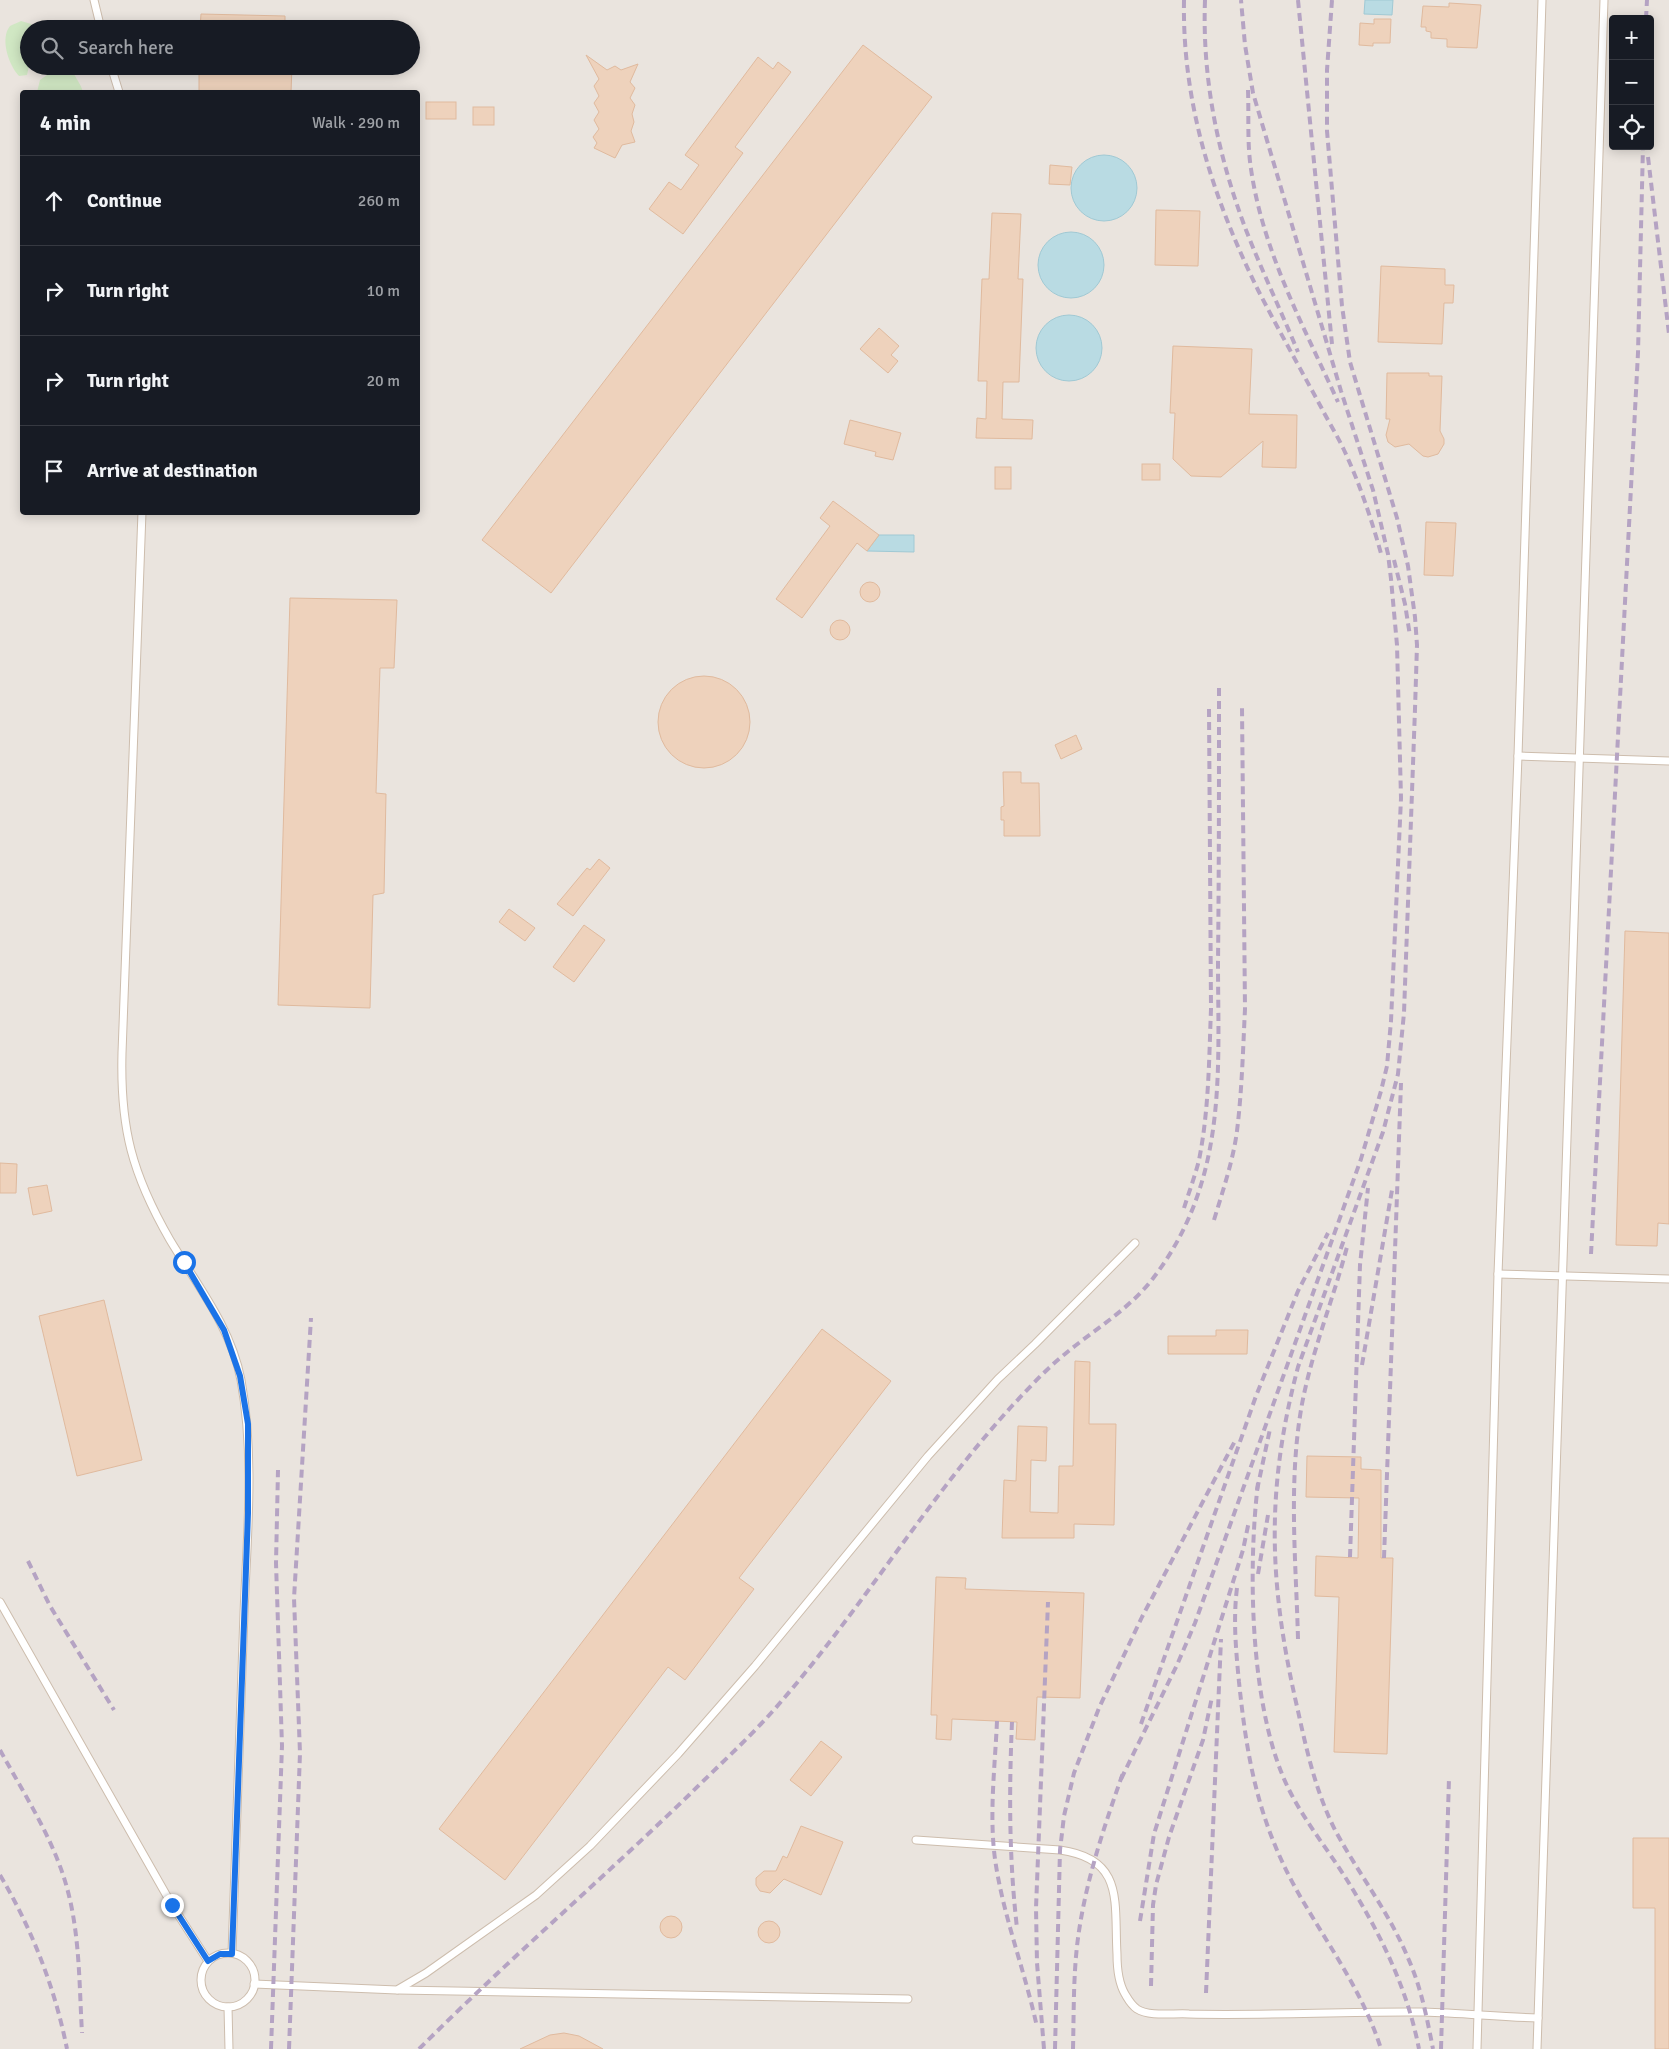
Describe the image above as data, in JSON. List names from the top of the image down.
{
  "page": {
    "map_buttons": ["+", "−"],
    "search": "Search here",
    "heading": ["4 min", "Walk · 290 m"],
    "list": [
      ["Continue", "260 m"],
      ["Turn right", "10 m"],
      ["Turn right", "20 m"],
      "Arrive at destination"
    ]
  }
}
